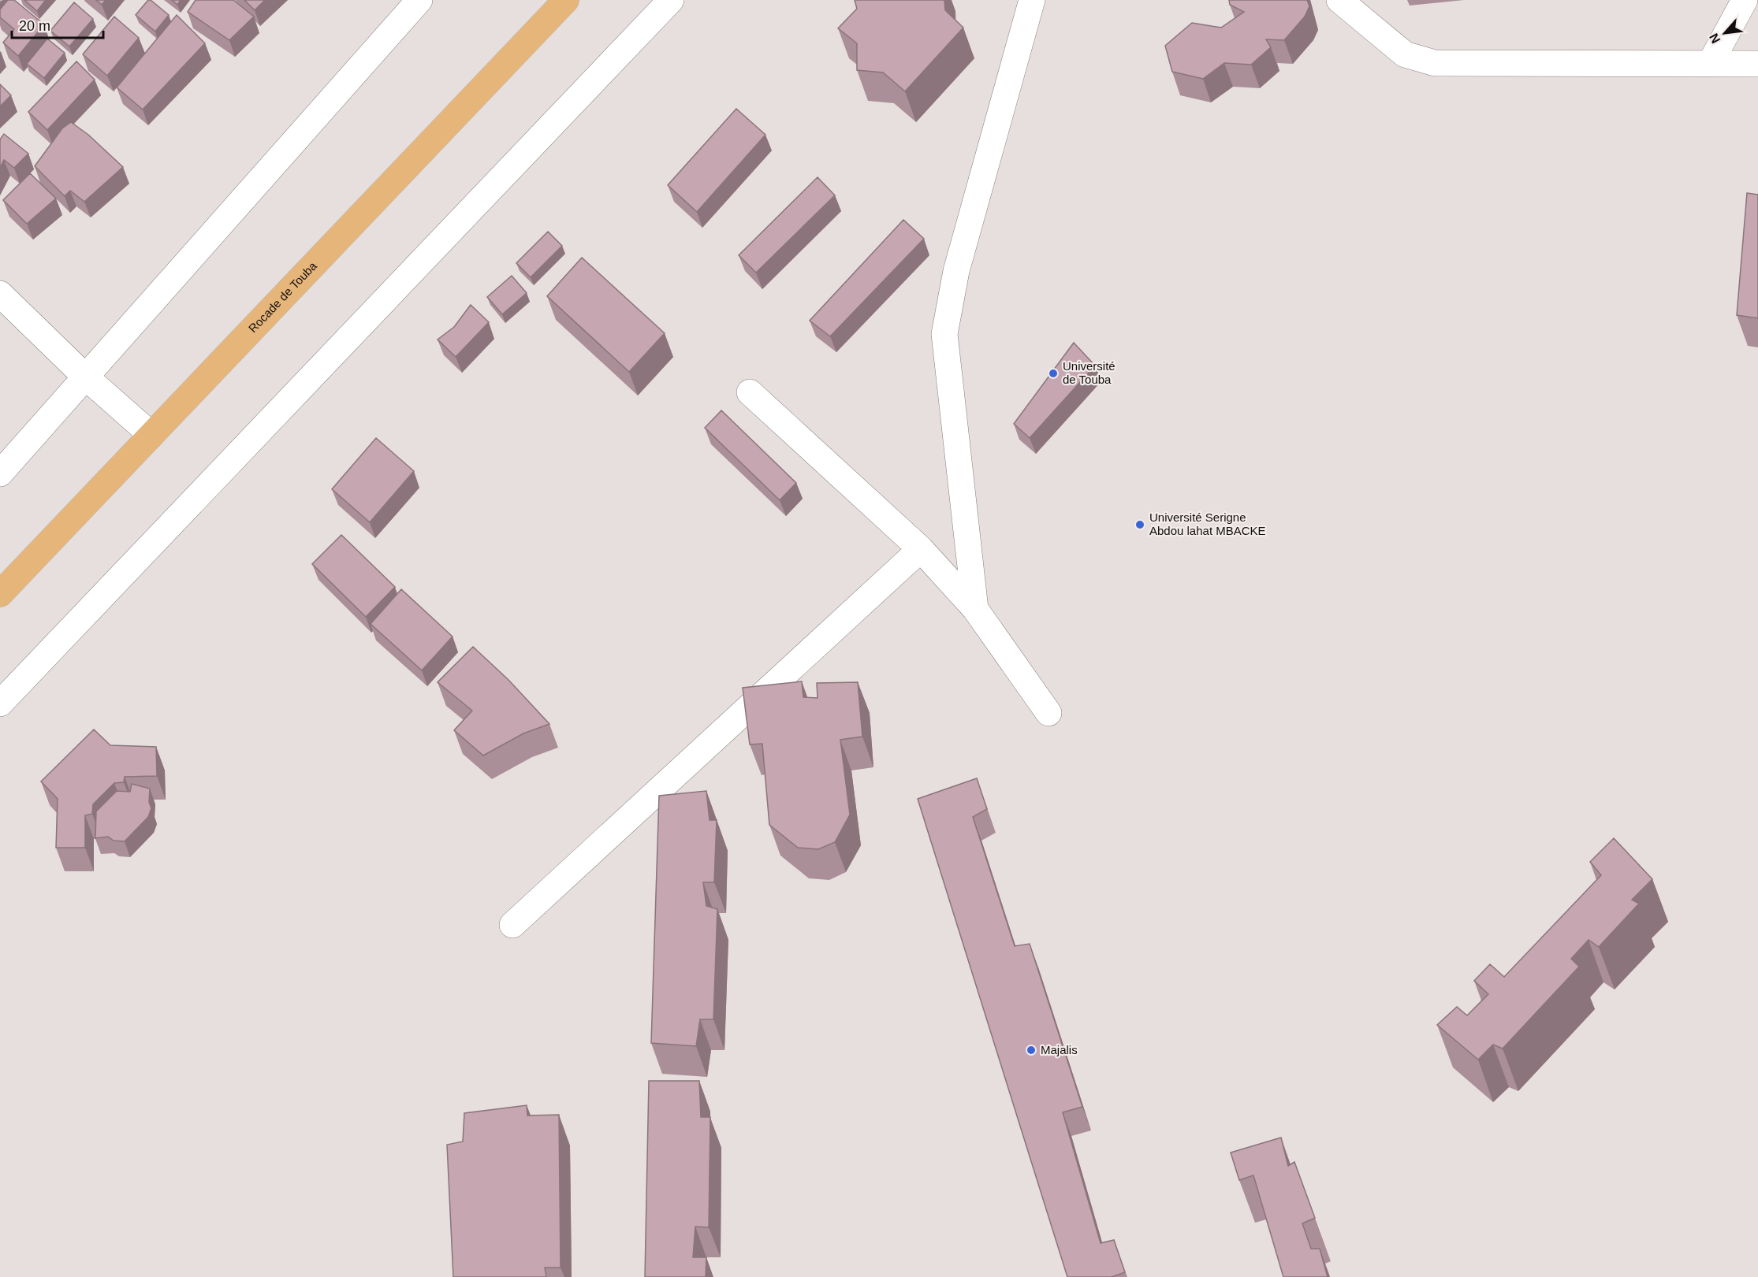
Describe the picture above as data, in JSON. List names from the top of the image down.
{
  "streets": {
    "main road": ["Rocade de Touba"]
  },
  "places": ["Université de Touba", "Université Serigne Abdou lahat MBACKE", "Majalis"],
  "scale_bar": "20 m",
  "north": "bottom left"
}
